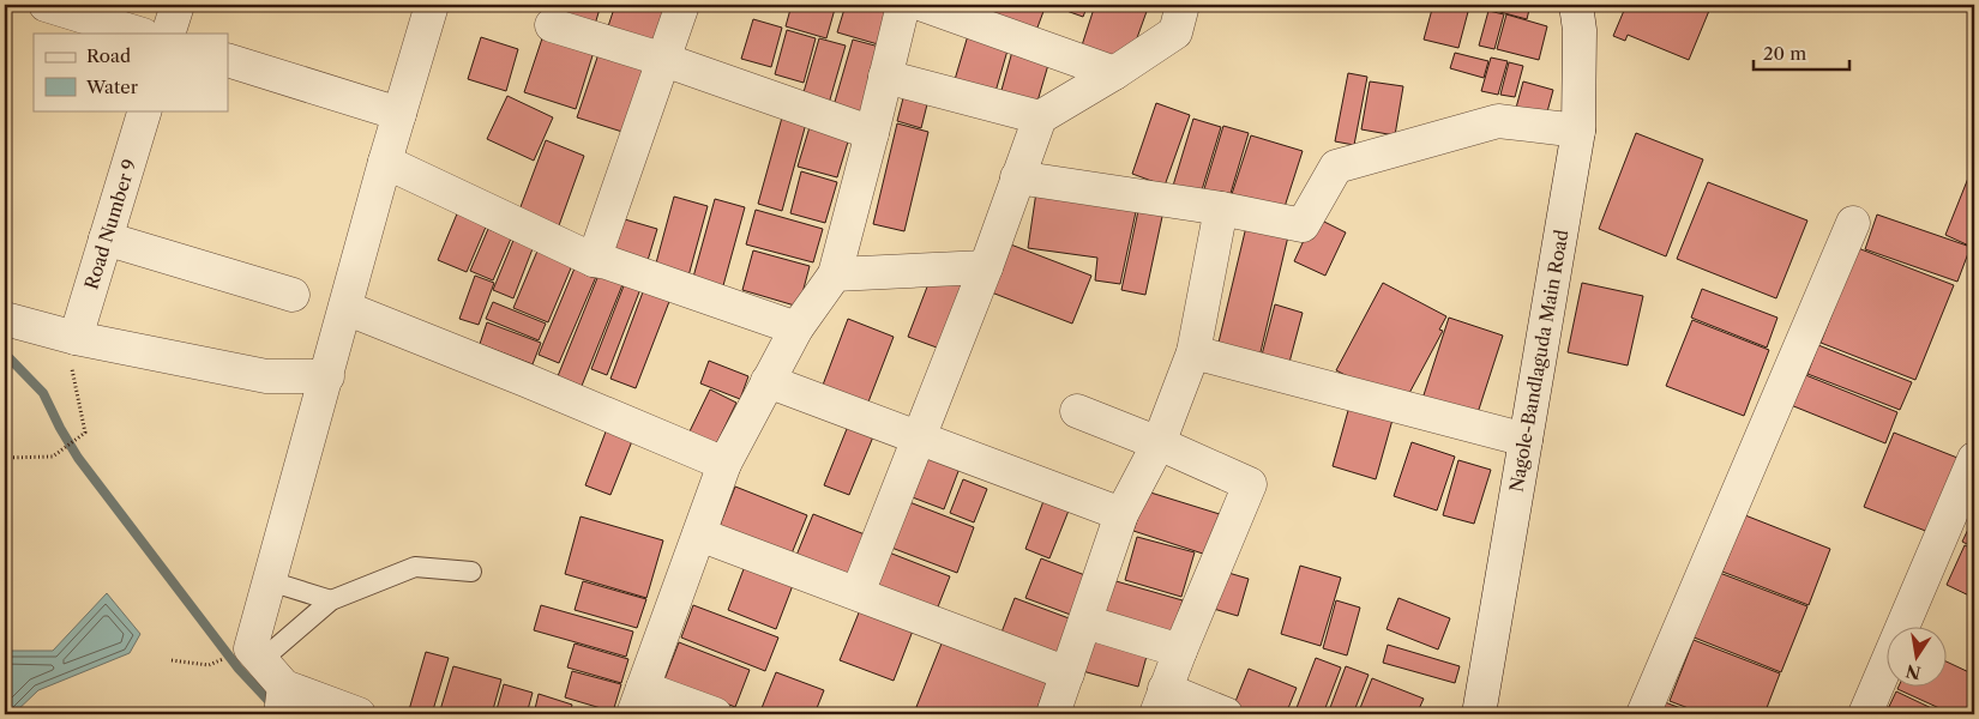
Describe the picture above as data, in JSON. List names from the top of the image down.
{
  "streets": {
    "street": ["Road Number 9", "Nagole-Bandlaguda Main Road"]
  },
  "legend": ["Road", "Water"],
  "scale_bar": "20 m",
  "north": "bottom"
}
